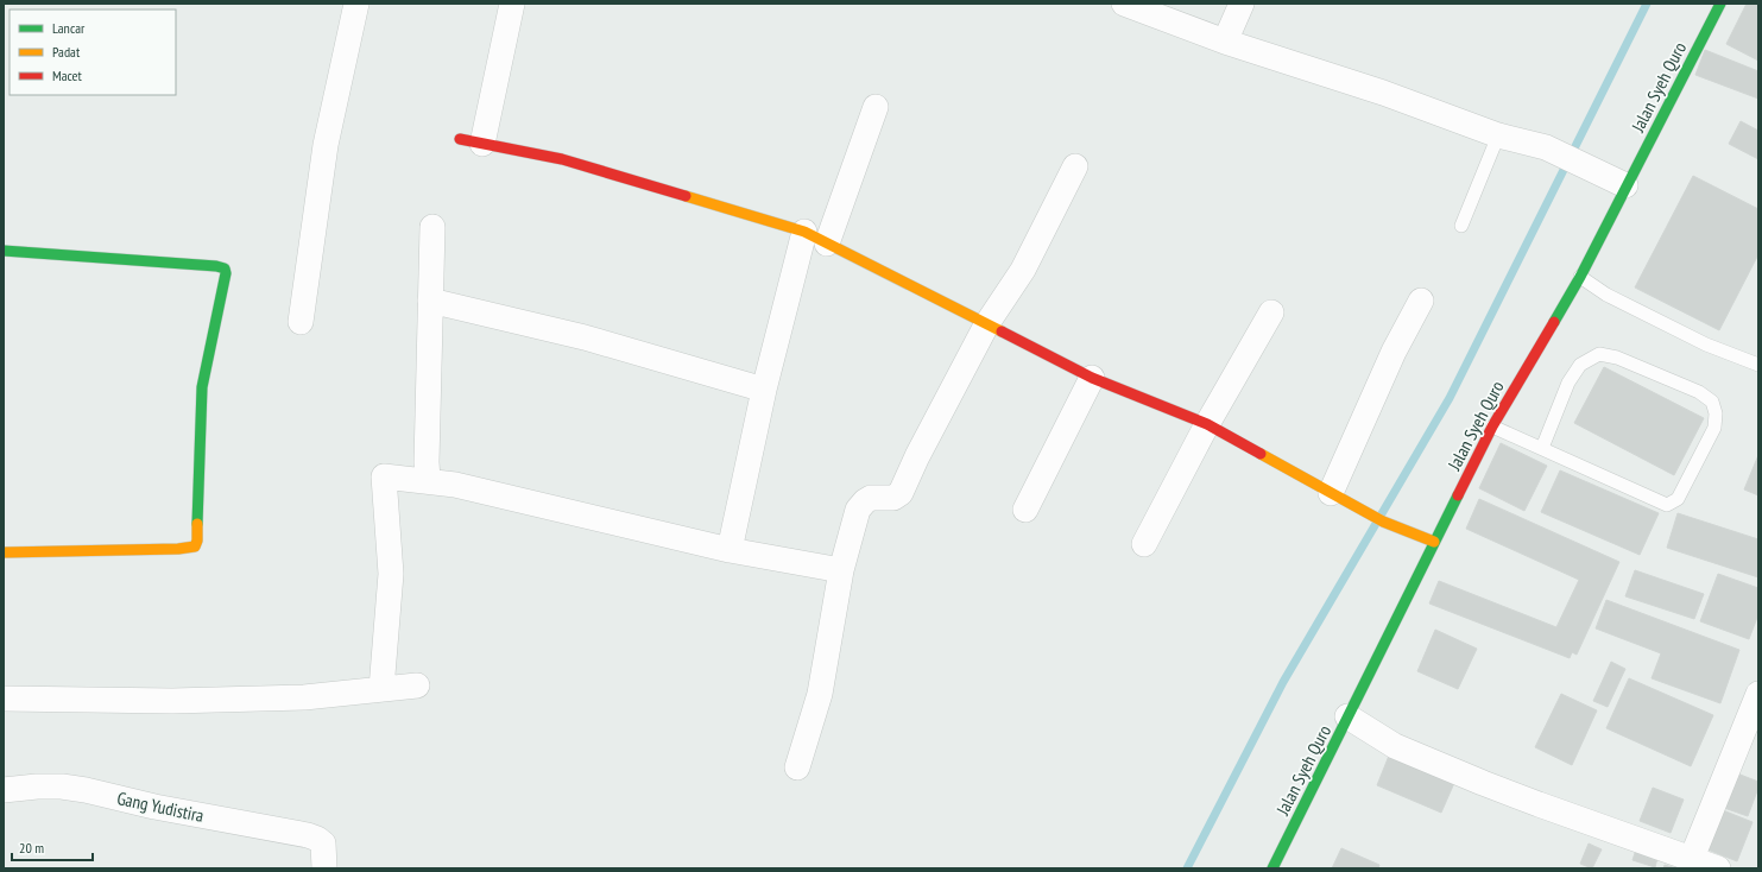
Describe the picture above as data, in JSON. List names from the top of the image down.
{
  "streets": {
    "street": ["Jalan Syeh Quro", "Gang Yudistira"]
  },
  "legend": ["Lancar", "Padat", "Macet"],
  "scale_bar": "20 m"
}
